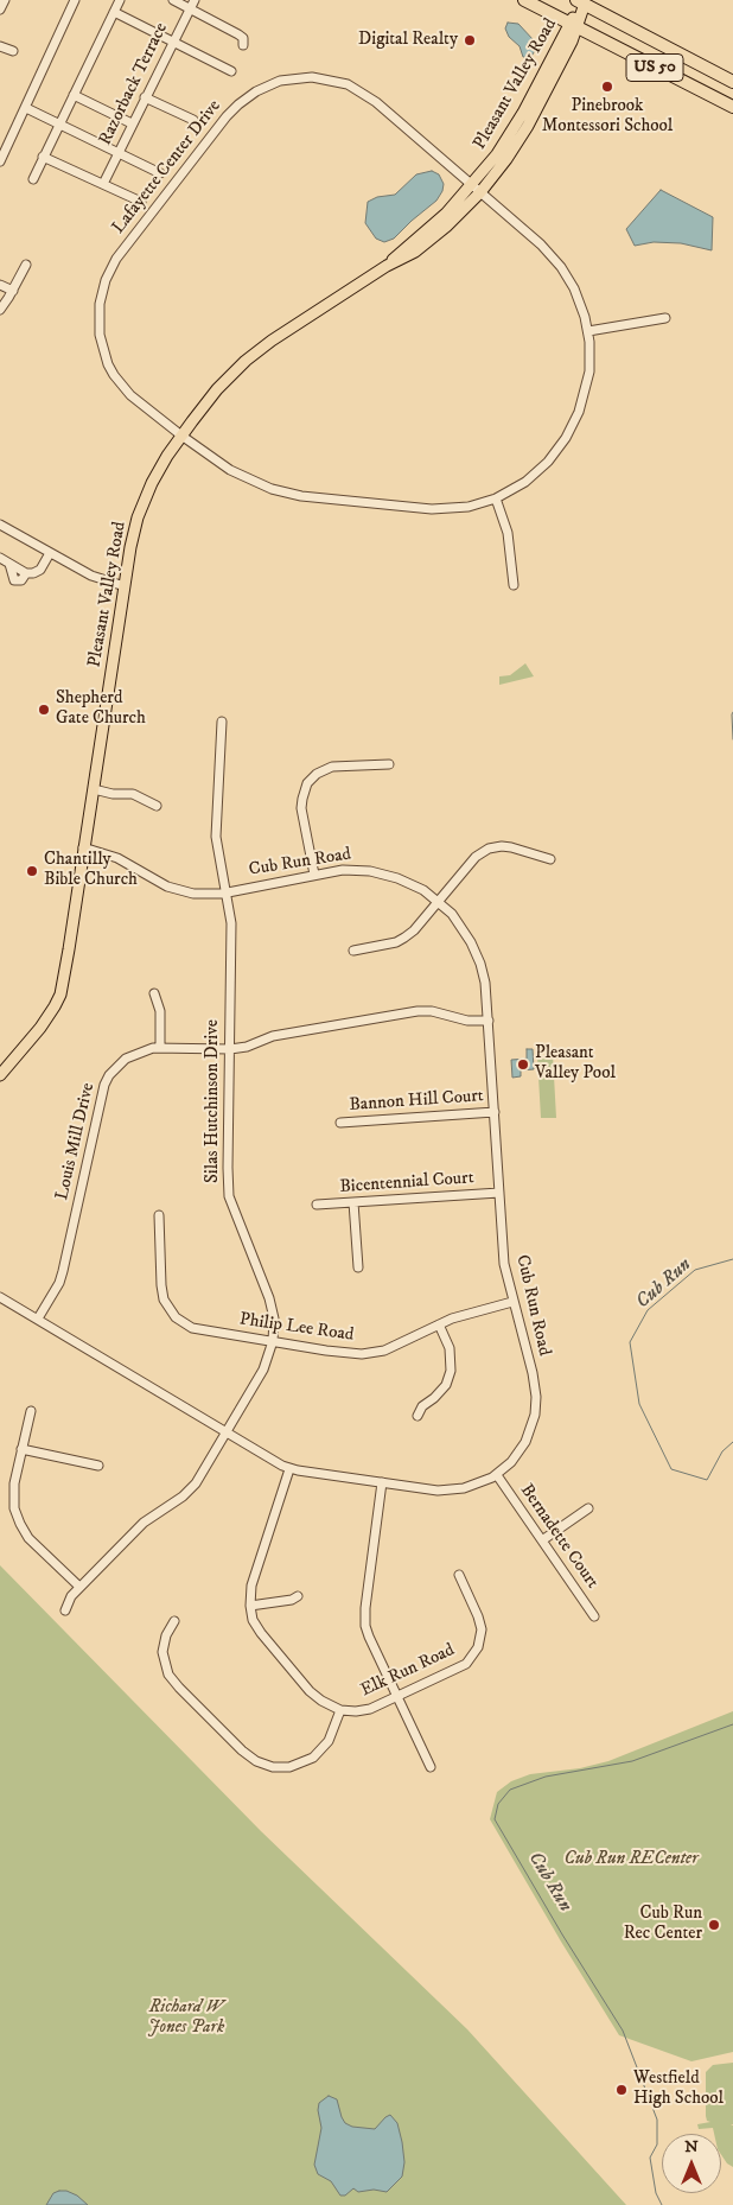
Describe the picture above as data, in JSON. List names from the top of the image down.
{
  "streets": {
    "highway": ["US 50"],
    "main road": ["Pleasant Valley Road"],
    "street": [
      "Razorback Terrace",
      "Lafayette Center Drive",
      "Cub Run Road",
      "Silas Hutchinson Drive",
      "Bannon Hill Court",
      "Louis Mill Drive",
      "Bicentennial Court",
      "Philip Lee Road",
      "Bernadette Court",
      "Elk Run Road"
    ]
  },
  "crossings": [
    ["US 50", "Pleasant Valley Road"],
    ["Pleasant Valley Road", "Lafayette Center Drive"],
    ["Pleasant Valley Road", "Cub Run Road"],
    ["Cub Run Road", "Silas Hutchinson Drive"],
    ["Cub Run Road", "Bannon Hill Court"],
    ["Cub Run Road", "Louis Mill Drive"],
    ["Cub Run Road", "Bicentennial Court"],
    ["Cub Run Road", "Philip Lee Road"],
    ["Cub Run Road", "Bernadette Court"],
    ["Silas Hutchinson Drive", "Louis Mill Drive"],
    ["Silas Hutchinson Drive", "Philip Lee Road"]
  ],
  "water": ["Cub Run"],
  "parks": ["Cub Run RECenter", "Richard W Jones Park"],
  "places": [
    "Digital Realty",
    "Pinebrook Montessori School",
    "Shepherd Gate Church",
    "Chantilly Bible Church",
    "Pleasant Valley Pool",
    "Cub Run Rec Center",
    "Westfield High School"
  ],
  "north": "top"
}
